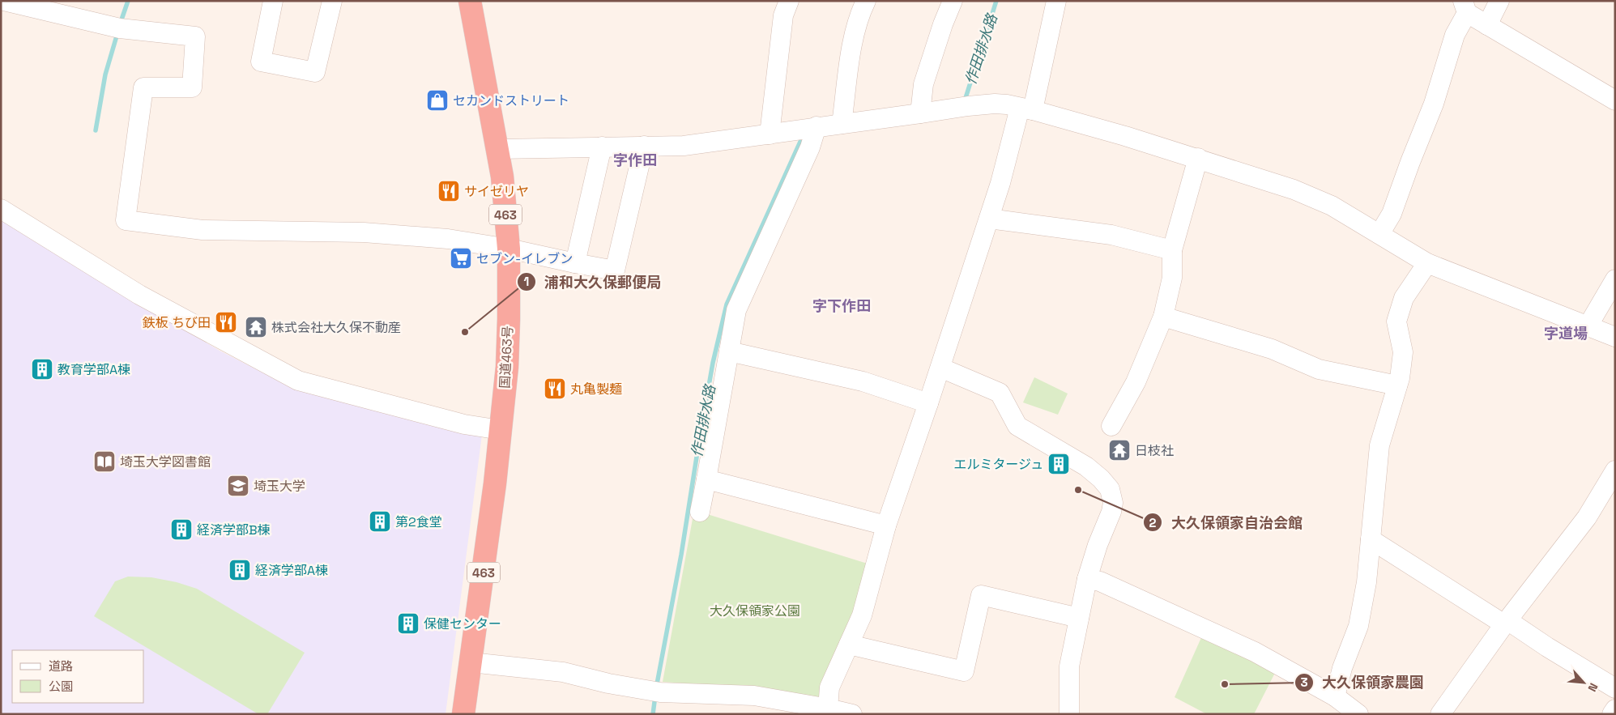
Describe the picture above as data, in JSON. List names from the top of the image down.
{
  "streets": {
    "highway": ["463", "国道463号"]
  },
  "districts": ["字作田", "字下作田", "字道場"],
  "water": ["作田排水路"],
  "parks": ["大久保領家公園"],
  "places": {
    "shop": ["セカンドストリート"],
    "restaurant": ["サイゼリヤ", "鉄板 ちび田", "丸亀製麺"],
    "supermarket": ["セブン-イレブン"],
    "temple": ["株式会社大久保不動産", "日枝社"],
    "other": ["浦和大久保郵便局", "大久保領家自治会館", "大久保領家農園"],
    "building": [
      "教育学部A棟",
      "エルミタージュ",
      "第2食堂",
      "経済学部B棟",
      "経済学部A棟",
      "保健センター"
    ],
    "library": ["埼玉大学図書館"],
    "school or university": ["埼玉大学"]
  },
  "legend": ["道路", "公園"],
  "north": "bottom right"
}
